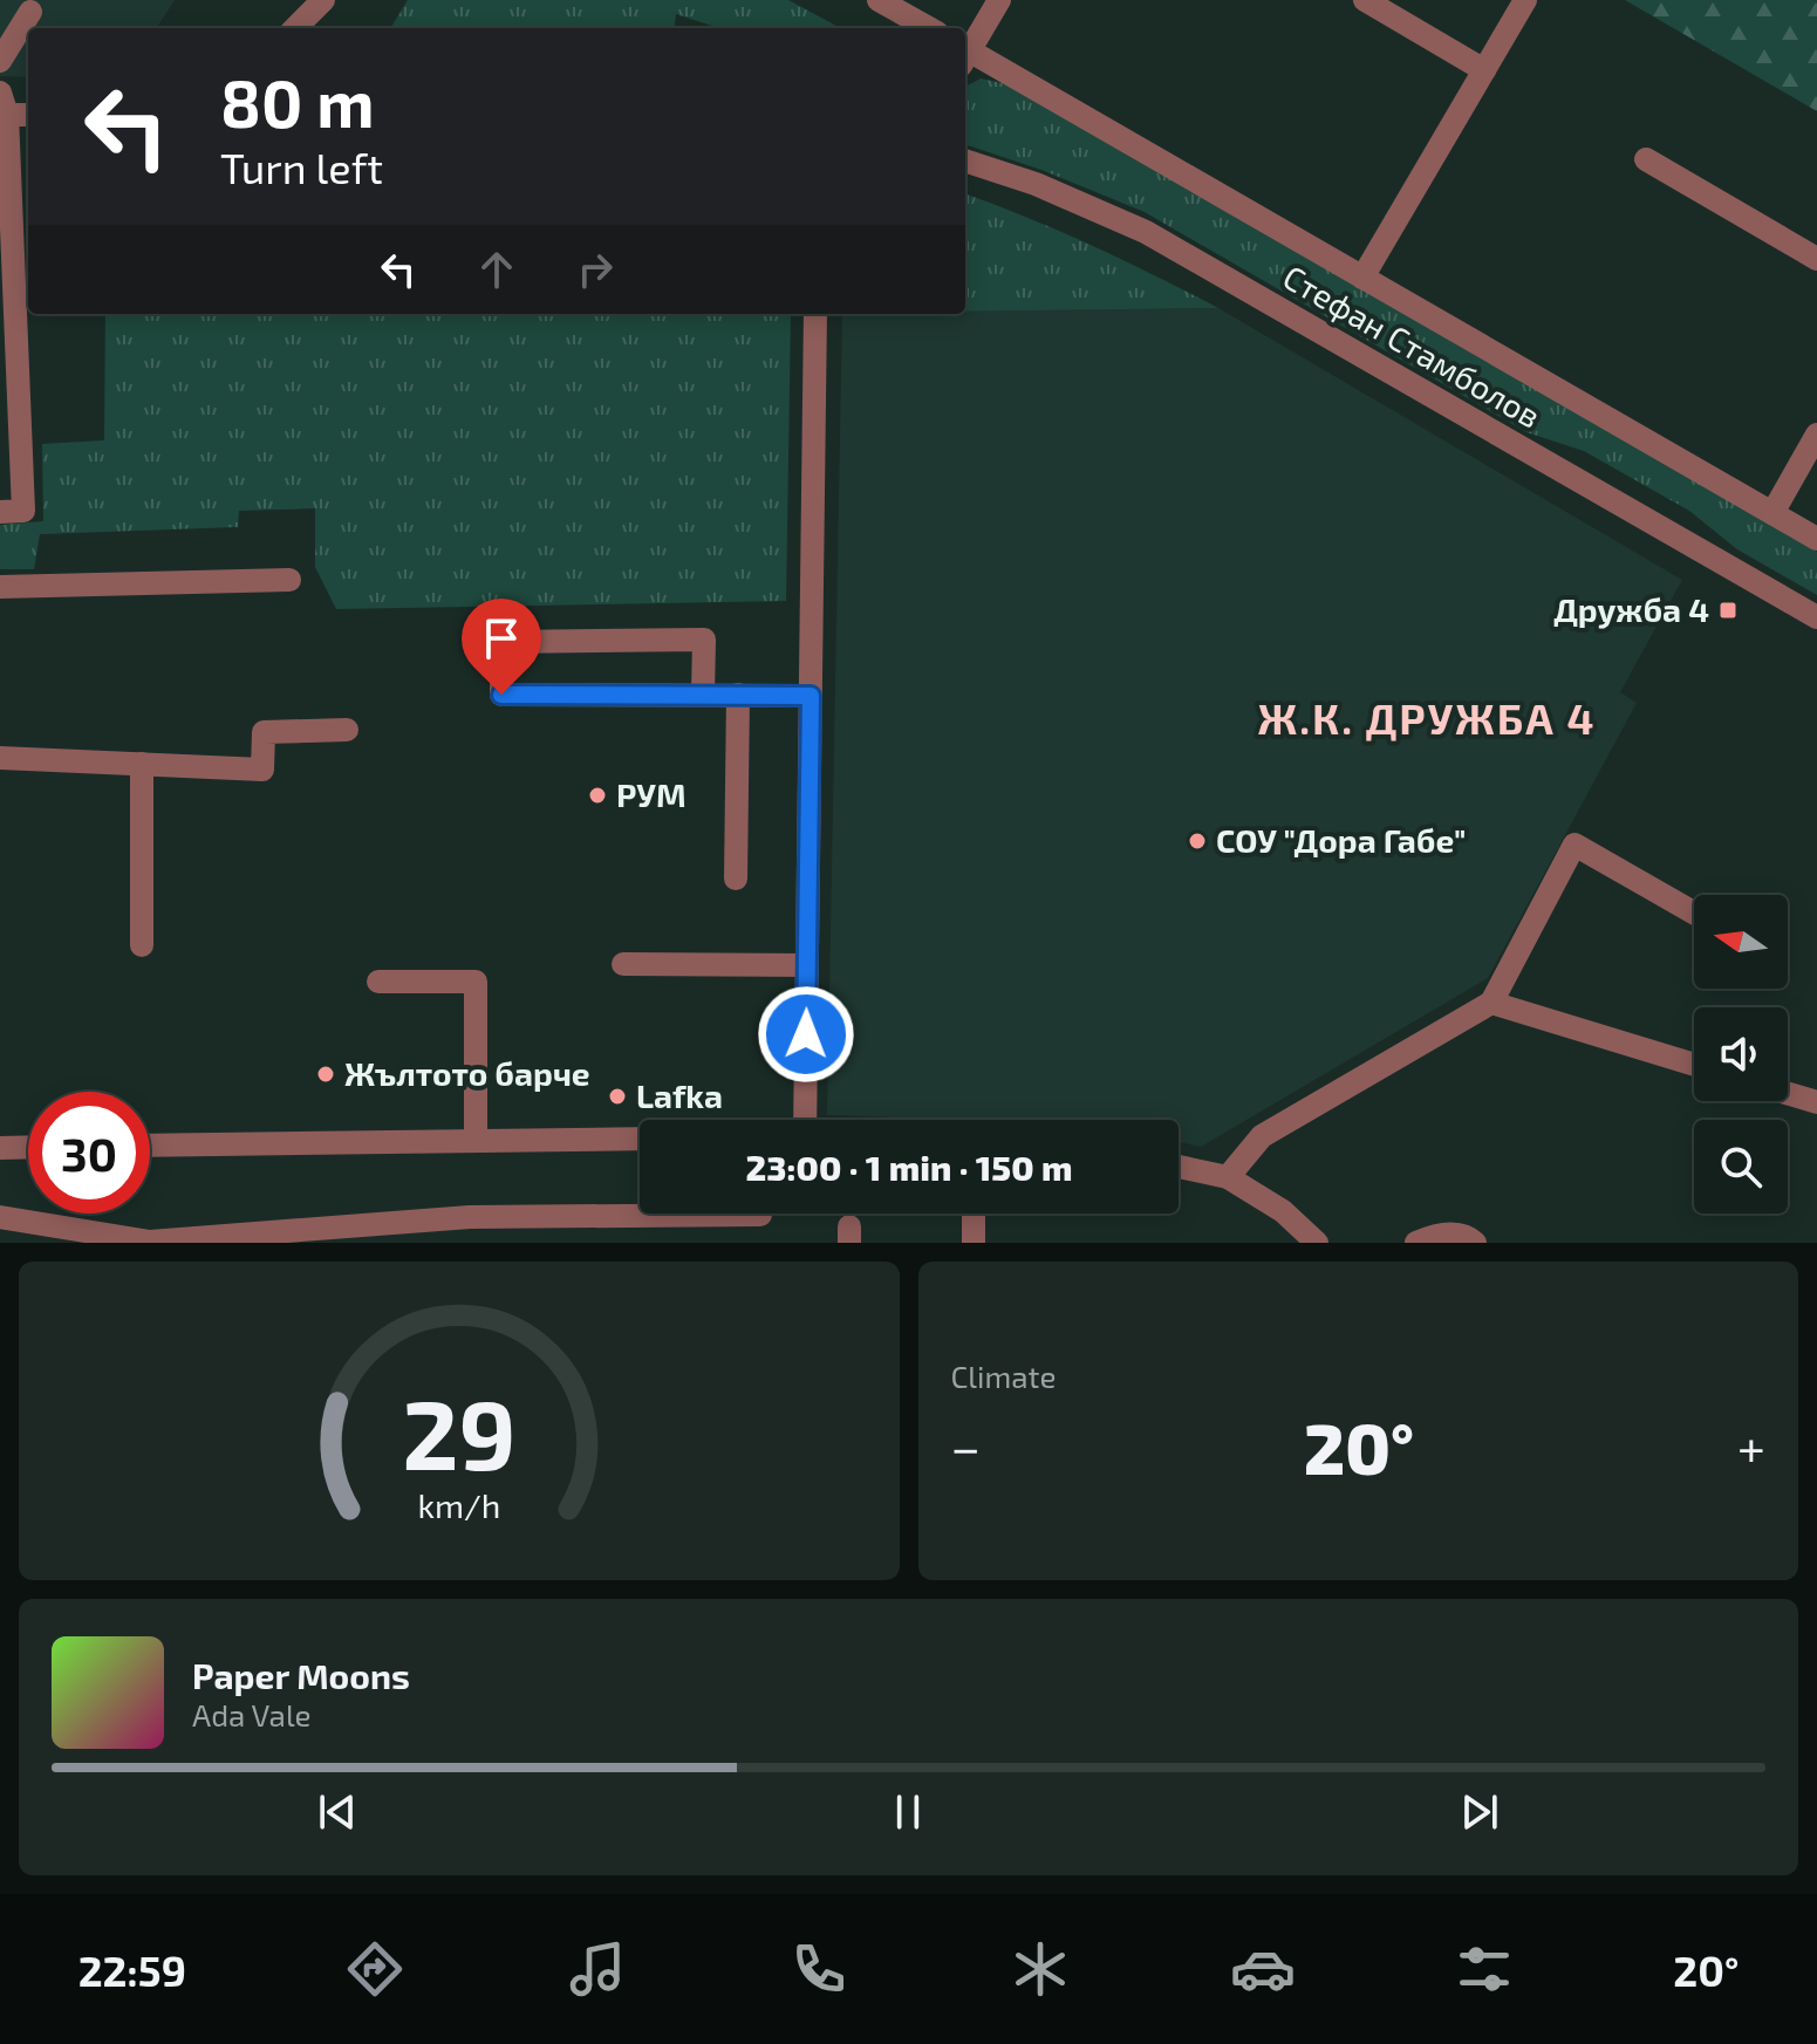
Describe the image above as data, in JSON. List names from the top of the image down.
{
  "streets": {
    "street": ["Стефан Стамболов"]
  },
  "districts": ["Ж.К. ДРУЖБА 4"],
  "places": {
    "transit": ["Дружба 4"],
    "other": [
      "РУМ",
      "СОУ \"Дора Габе\"",
      "Жълтото барче",
      "Lafka"
    ]
  },
  "north": "left",
  "page": {
    "turn": ["80 m", "Turn left"],
    "limit": "30",
    "trip": "23:00 · 1 min · 150 m",
    "tile": "Climate",
    "heat": ["−", "20°", "+"],
    "song": ["Paper Moons", "Ada Vale"],
    "tabs": ["22:59", "20°"],
    "gauge": ["29", "km/h"]
  }
}
